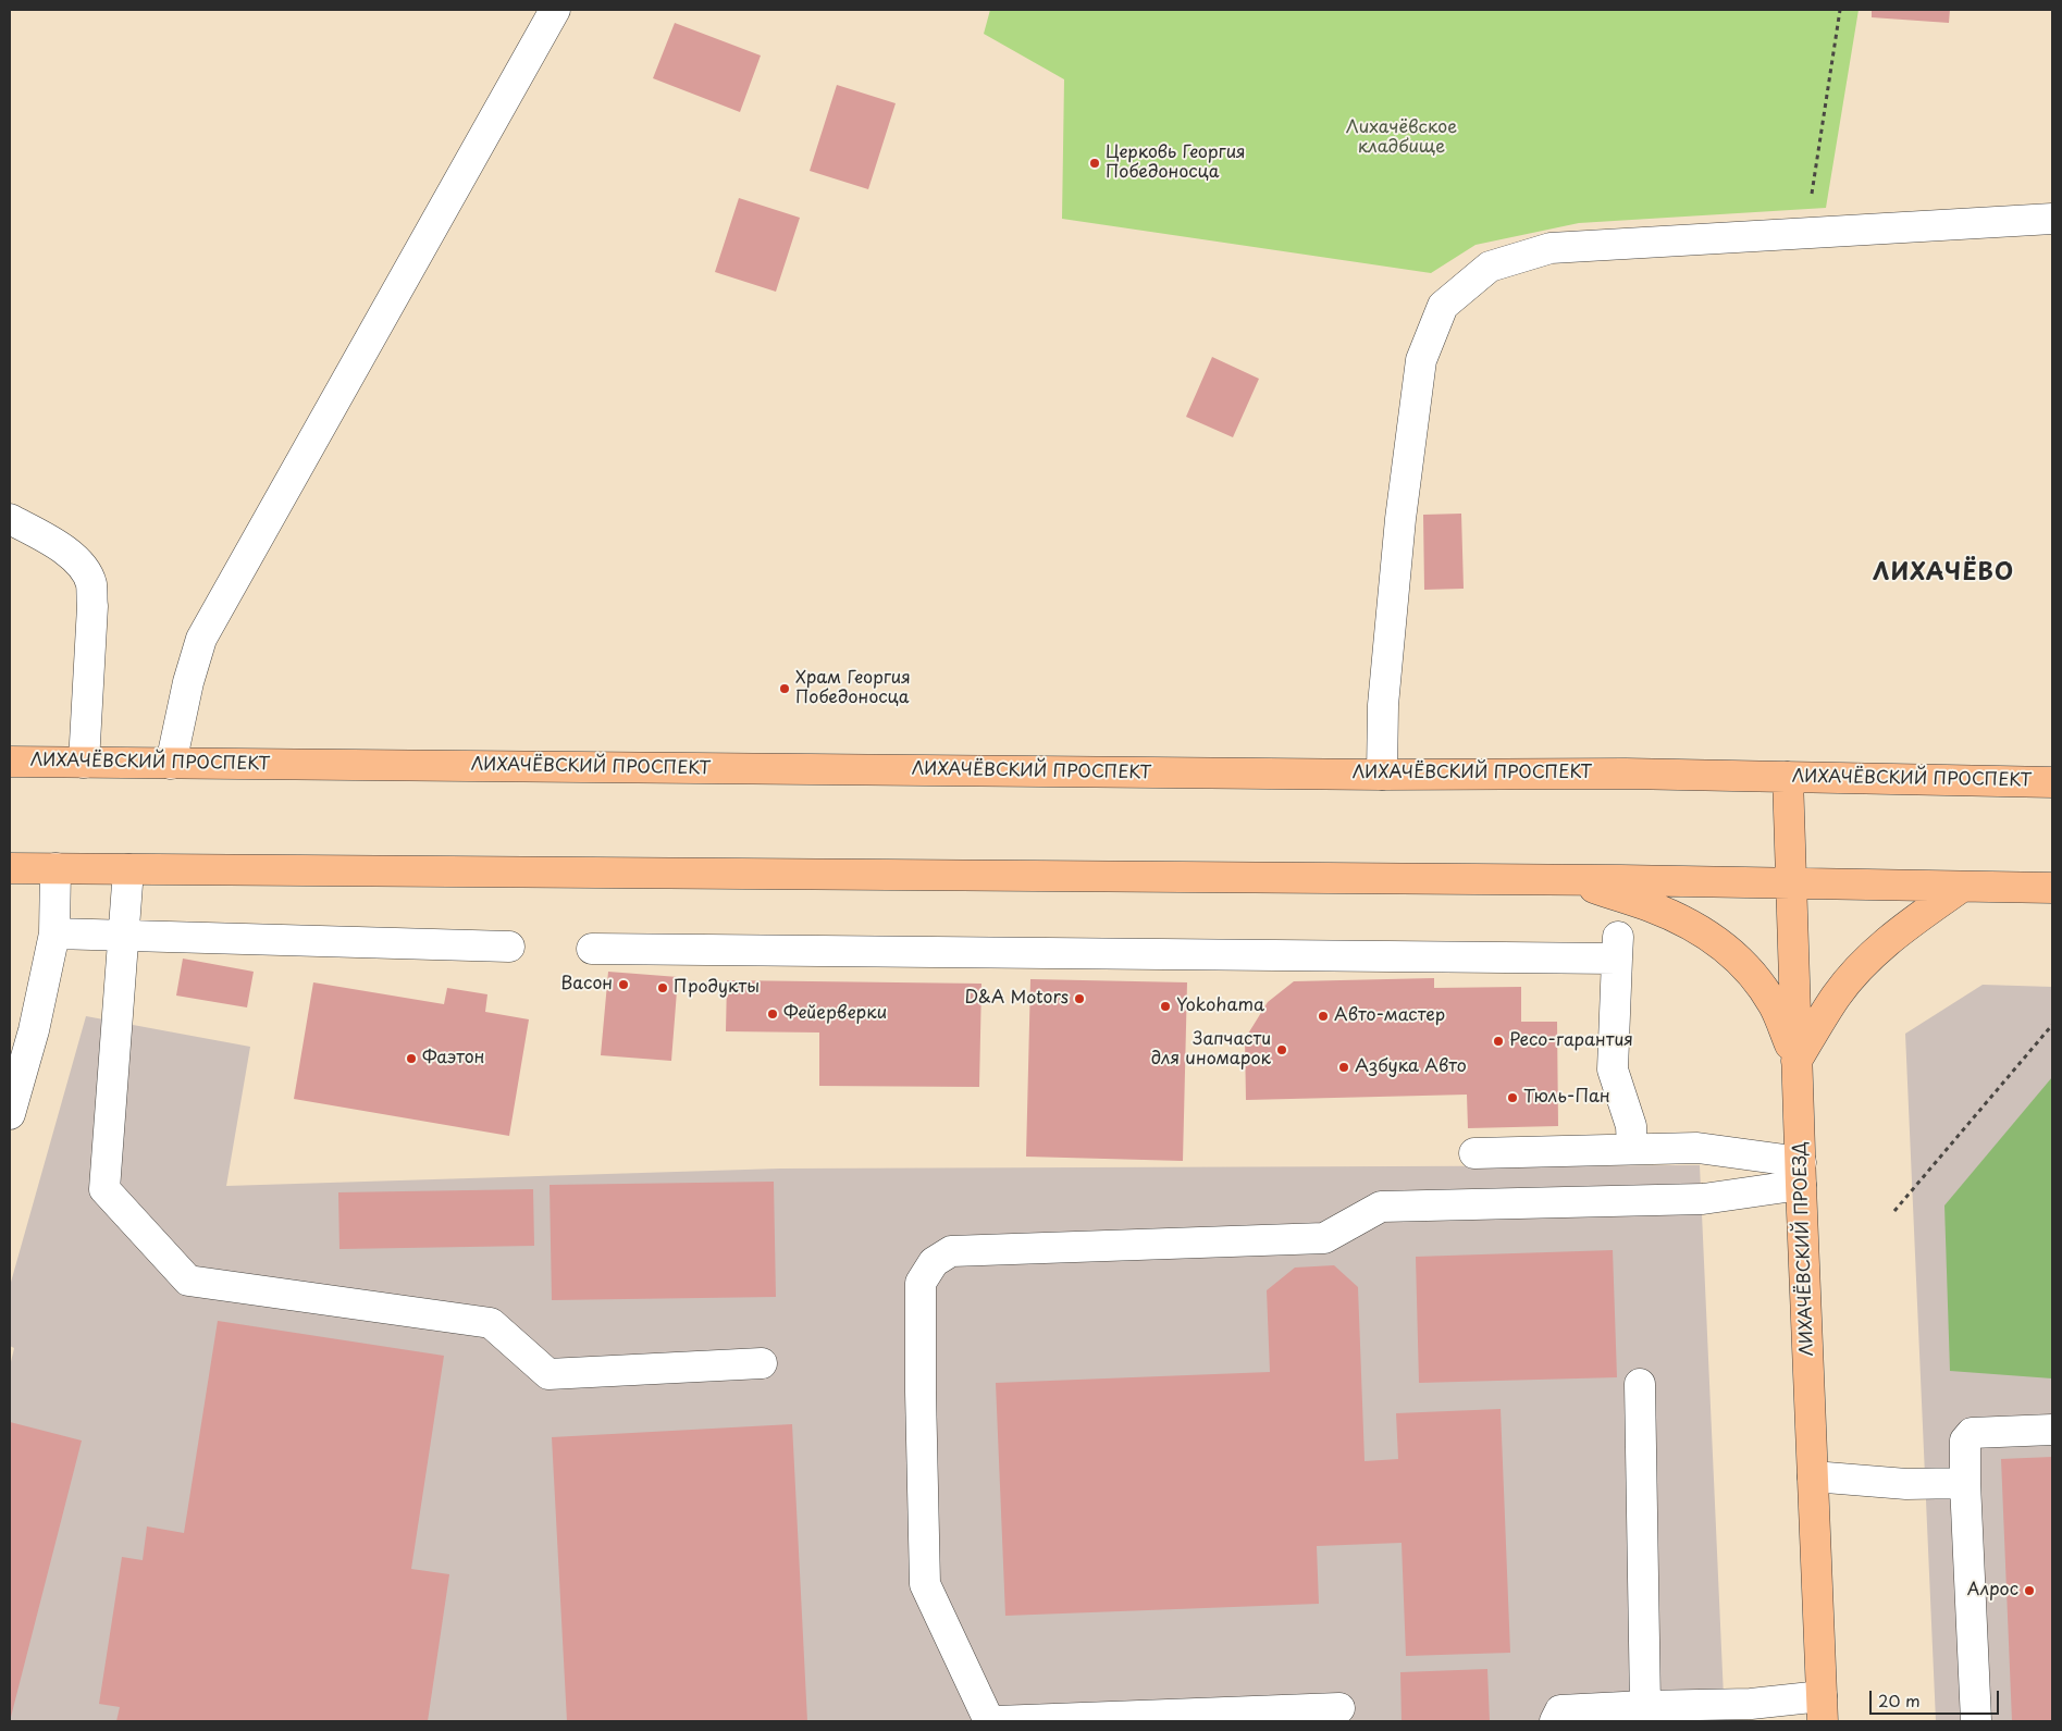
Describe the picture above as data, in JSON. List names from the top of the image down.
{
  "streets": {
    "main road": ["ЛИХАЧЁВСКИЙ ПРОСПЕКТ", "ЛИХАЧЁВСКИЙ ПРОЕЗД"]
  },
  "crossings": [
    ["ЛИХАЧЁВСКИЙ ПРОСПЕКТ", "ЛИХАЧЁВСКИЙ ПРОЕЗД"]
  ],
  "districts": ["ЛИХАЧЁВО"],
  "parks": ["Лихачёвское кладбище"],
  "places": [
    "Церковь Георгия Победоносца",
    "Храм Георгия Победоносца",
    "Васон",
    "Продукты",
    "D&A Motors",
    "Yokohama",
    "Фейерверки",
    "Авто-мастер",
    "Ресо-гарантия",
    "Запчасти для иномарок",
    "Фаэтон",
    "Азбука Авто",
    "Тюль-Пан",
    "Алрос"
  ],
  "scale_bar": "20 m"
}
